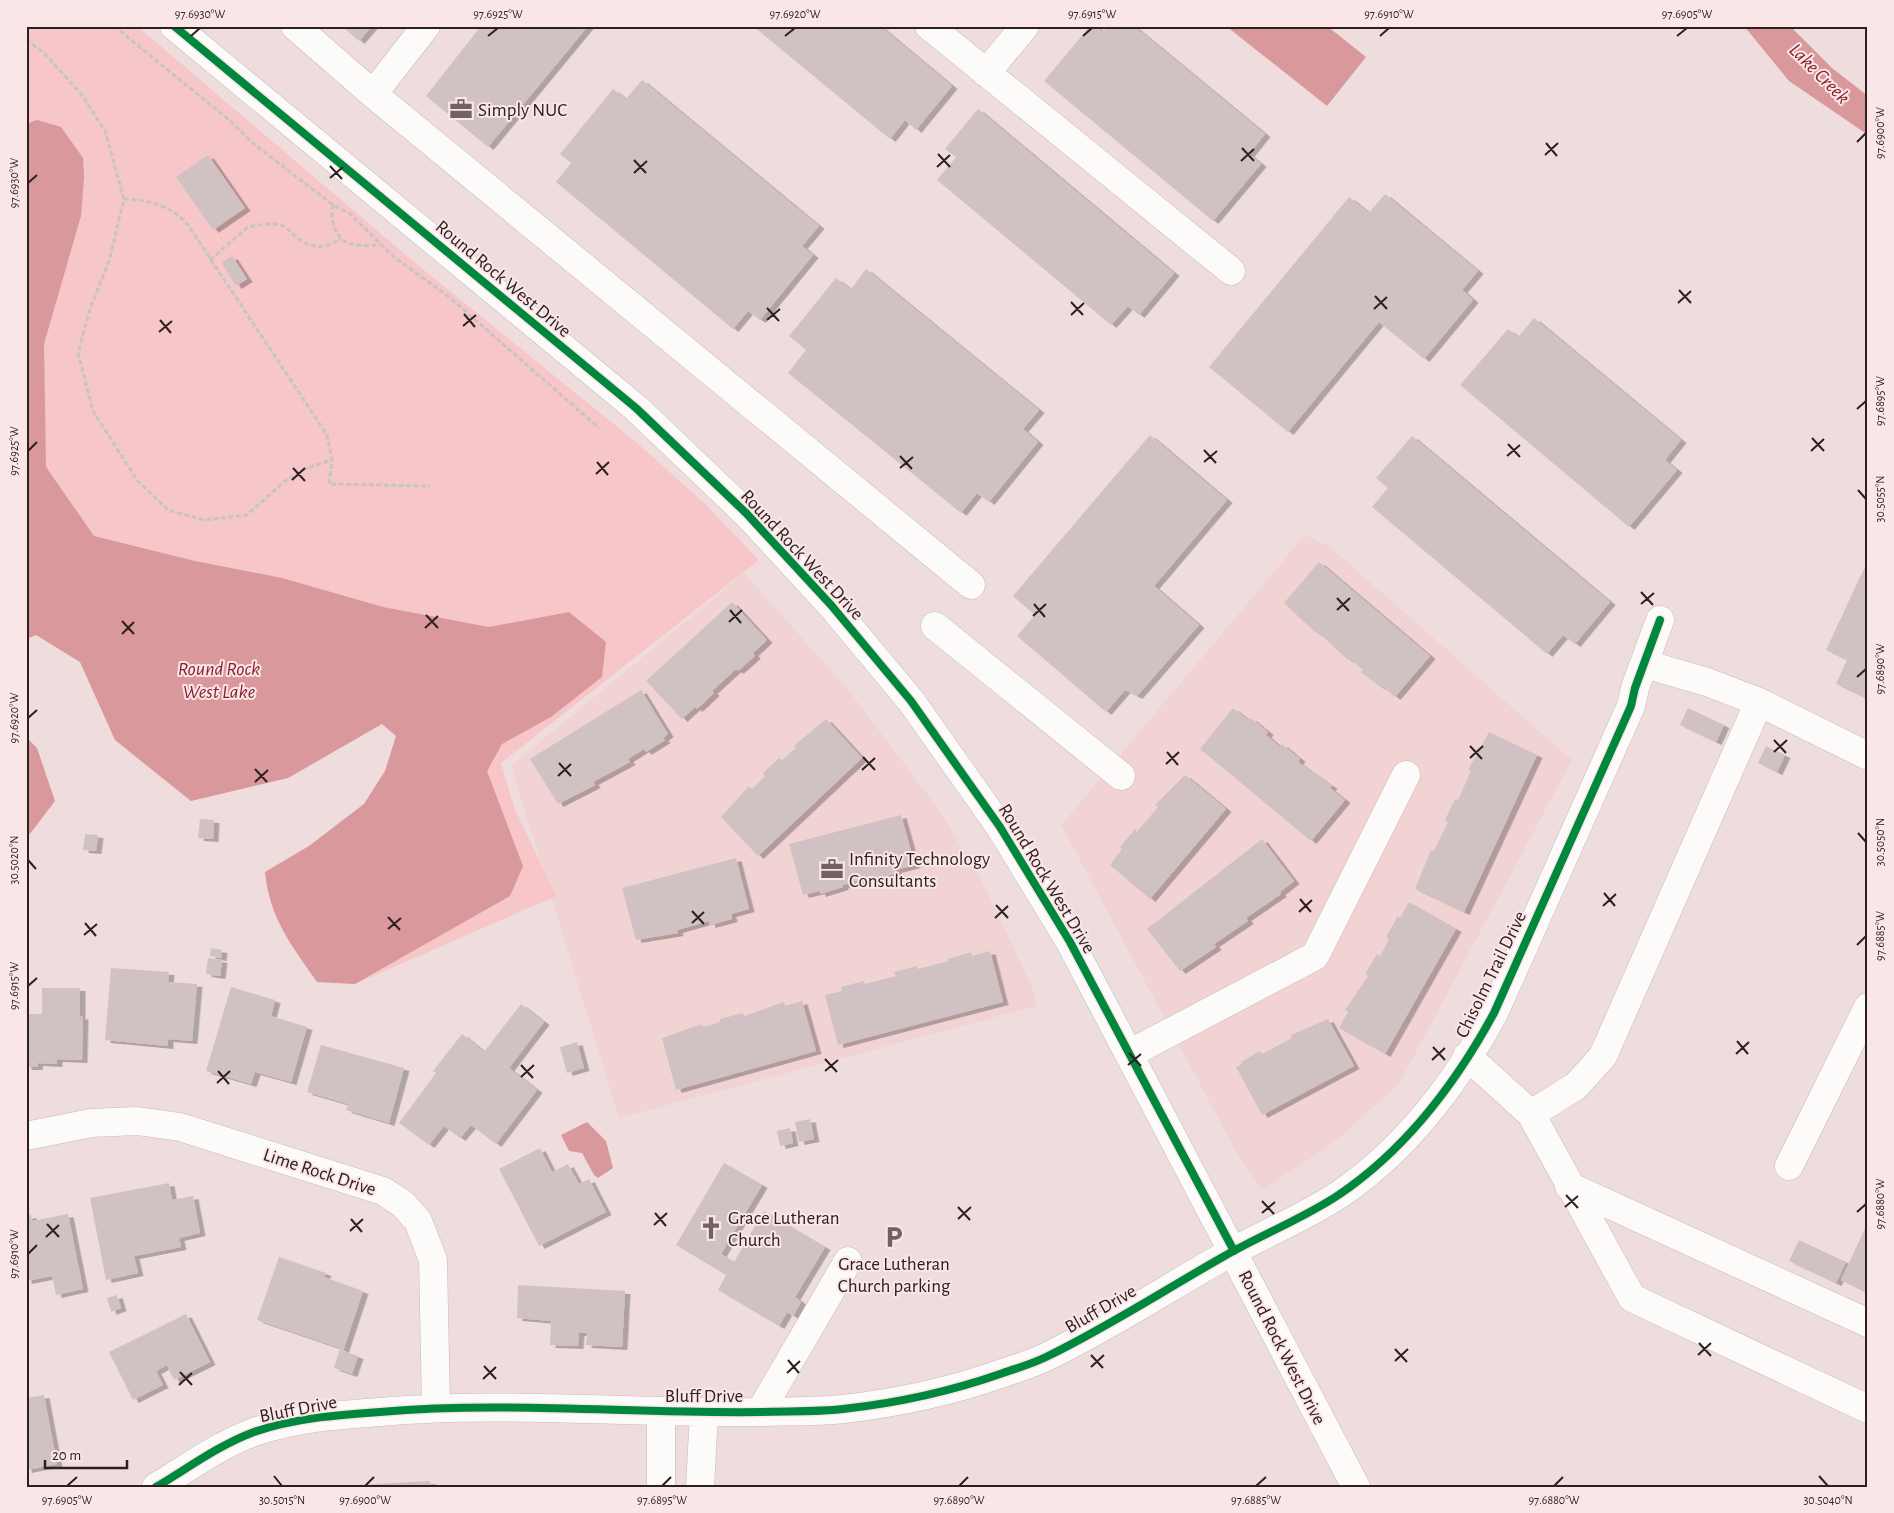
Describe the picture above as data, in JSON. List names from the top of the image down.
{
  "streets": {
    "street": [
      "Round Rock West Drive",
      "Chisolm Trail Drive",
      "Lime Rock Drive",
      "Bluff Drive"
    ]
  },
  "crossings": [
    ["Round Rock West Drive", "Chisolm Trail Drive"],
    ["Round Rock West Drive", "Bluff Drive"],
    ["Chisolm Trail Drive", "Bluff Drive"],
    ["Lime Rock Drive", "Bluff Drive"]
  ],
  "water": ["Lake Creek", "Round Rock West Lake"],
  "places": {
    "office": ["Simply NUC", "Infinity Technology Consultants"],
    "church": ["Grace Lutheran Church"],
    "parking": ["Grace Lutheran Church parking"]
  },
  "scale_bar": "20 m",
  "coordinates": [
    "97.6930°W",
    "97.6925°W",
    "97.6920°W",
    "97.6915°W",
    "97.6910°W",
    "97.6905°W",
    "97.6900°W",
    "97.6895°W",
    "30.5055°N",
    "97.6890°W",
    "30.5050°N",
    "30.5020°N",
    "97.6885°W",
    "97.6880°W",
    "30.5015°N",
    "30.5040°N"
  ]
}
